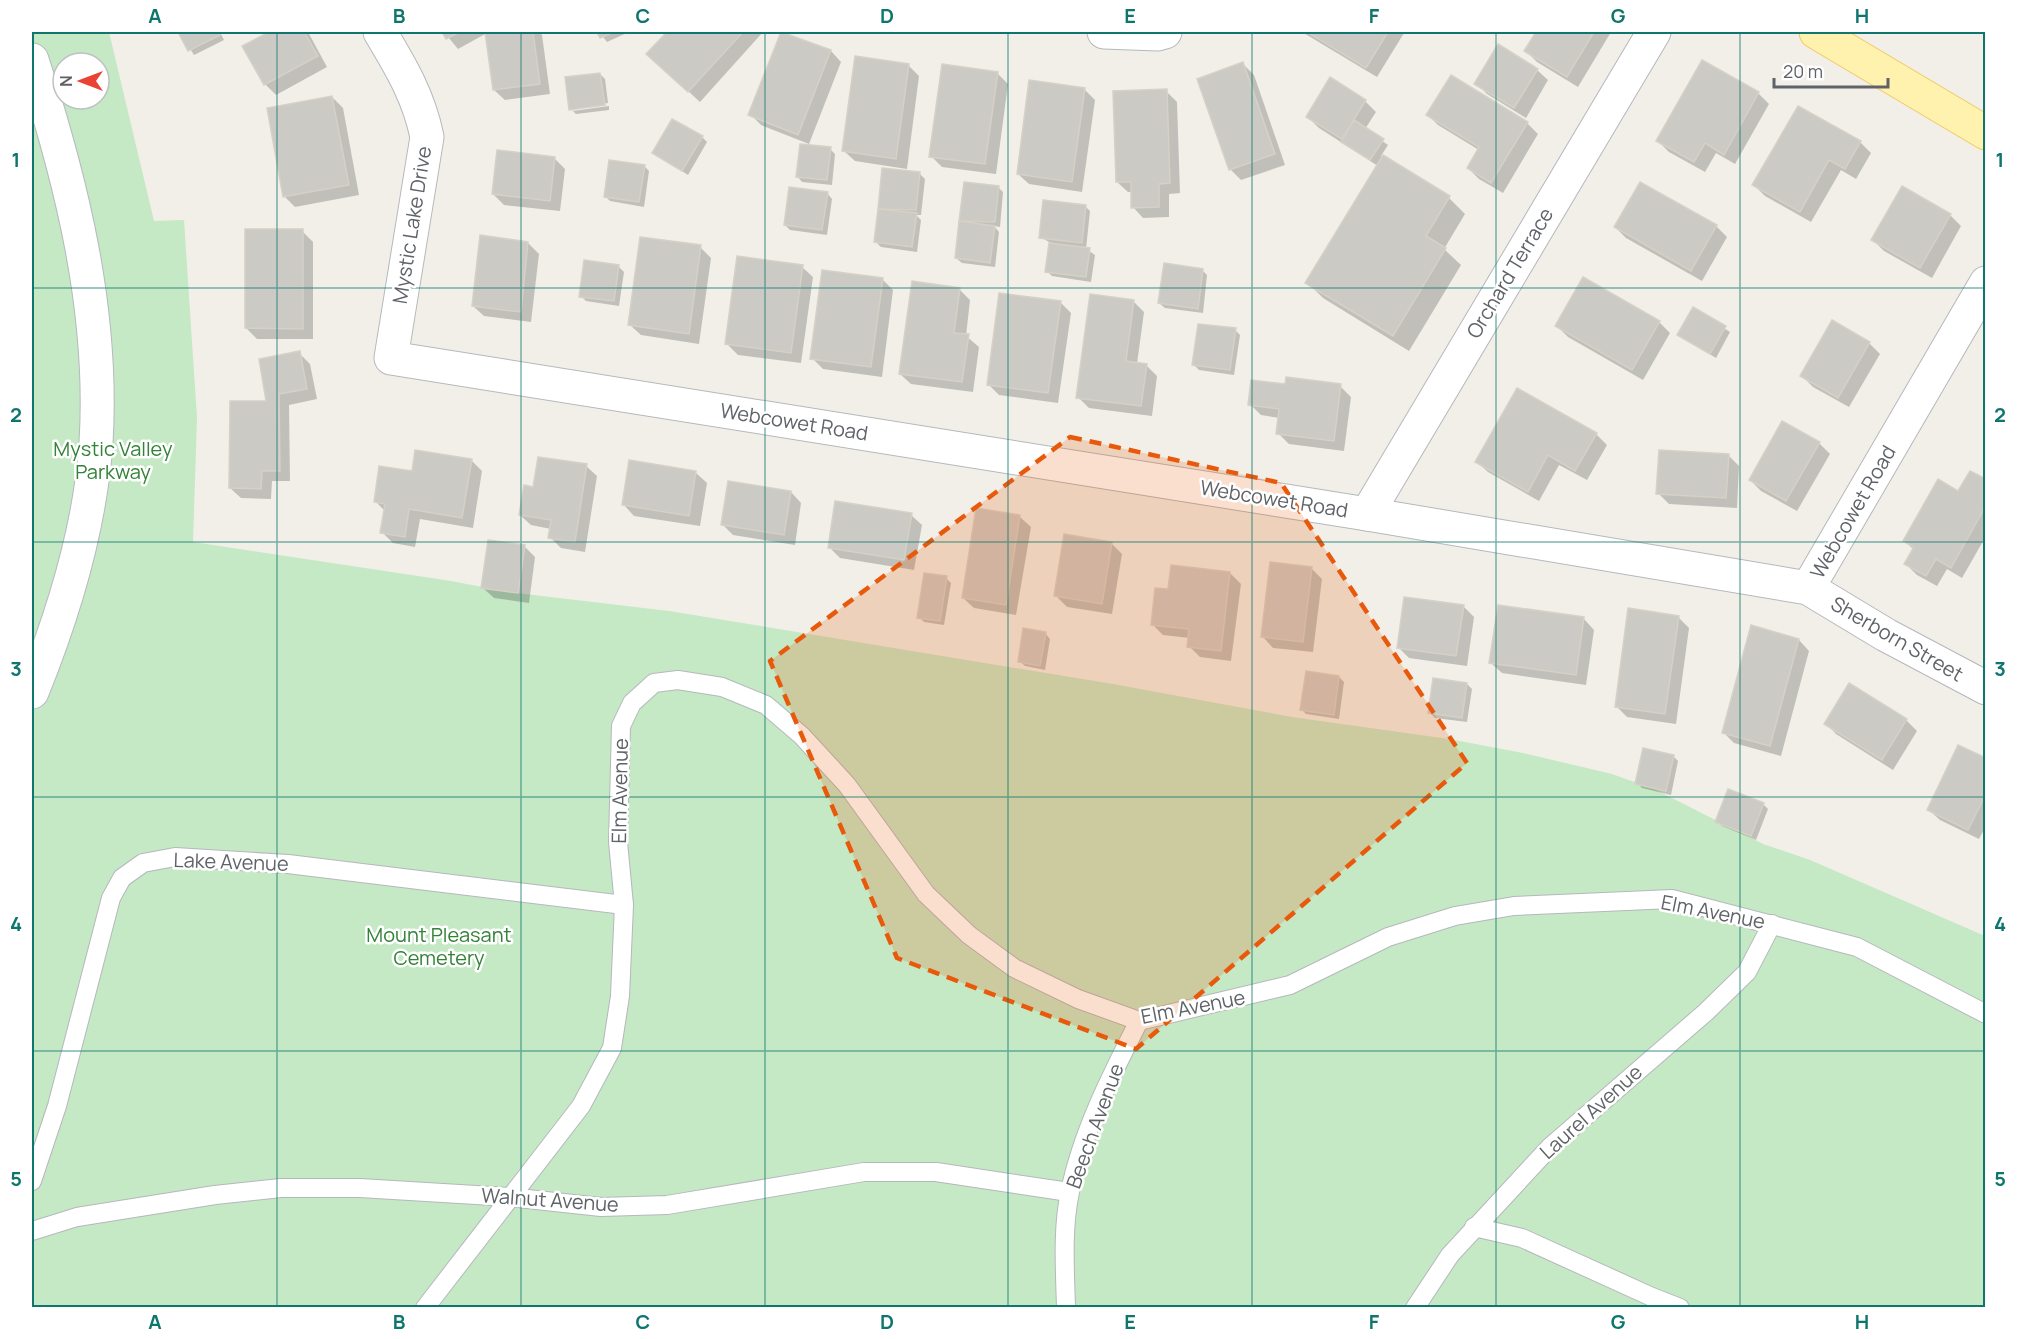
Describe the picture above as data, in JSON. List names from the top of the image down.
{
  "streets": {
    "street": [
      "Mystic Lake Drive",
      "Orchard Terrace",
      "Webcowet Road",
      "Sherborn Street"
    ],
    "lane": [
      "Elm Avenue",
      "Lake Avenue",
      "Laurel Avenue",
      "Beech Avenue",
      "Walnut Avenue"
    ]
  },
  "crossings": [
    ["Mystic Lake Drive", "Webcowet Road"],
    ["Orchard Terrace", "Webcowet Road"],
    ["Webcowet Road", "Sherborn Street"],
    ["Elm Avenue", "Lake Avenue"],
    ["Elm Avenue", "Laurel Avenue"],
    ["Elm Avenue", "Beech Avenue"],
    ["Elm Avenue", "Walnut Avenue"],
    ["Beech Avenue", "Walnut Avenue"]
  ],
  "parks": ["Mystic Valley Parkway", "Mount Pleasant Cemetery"],
  "scale_bar": "20 m",
  "north": "left",
  "grid": {
    "columns": [
      "A",
      "B",
      "C",
      "D",
      "E",
      "F",
      "G",
      "H"
    ],
    "rows": [
      "1",
      "2",
      "3",
      "4",
      "5"
    ]
  }
}
